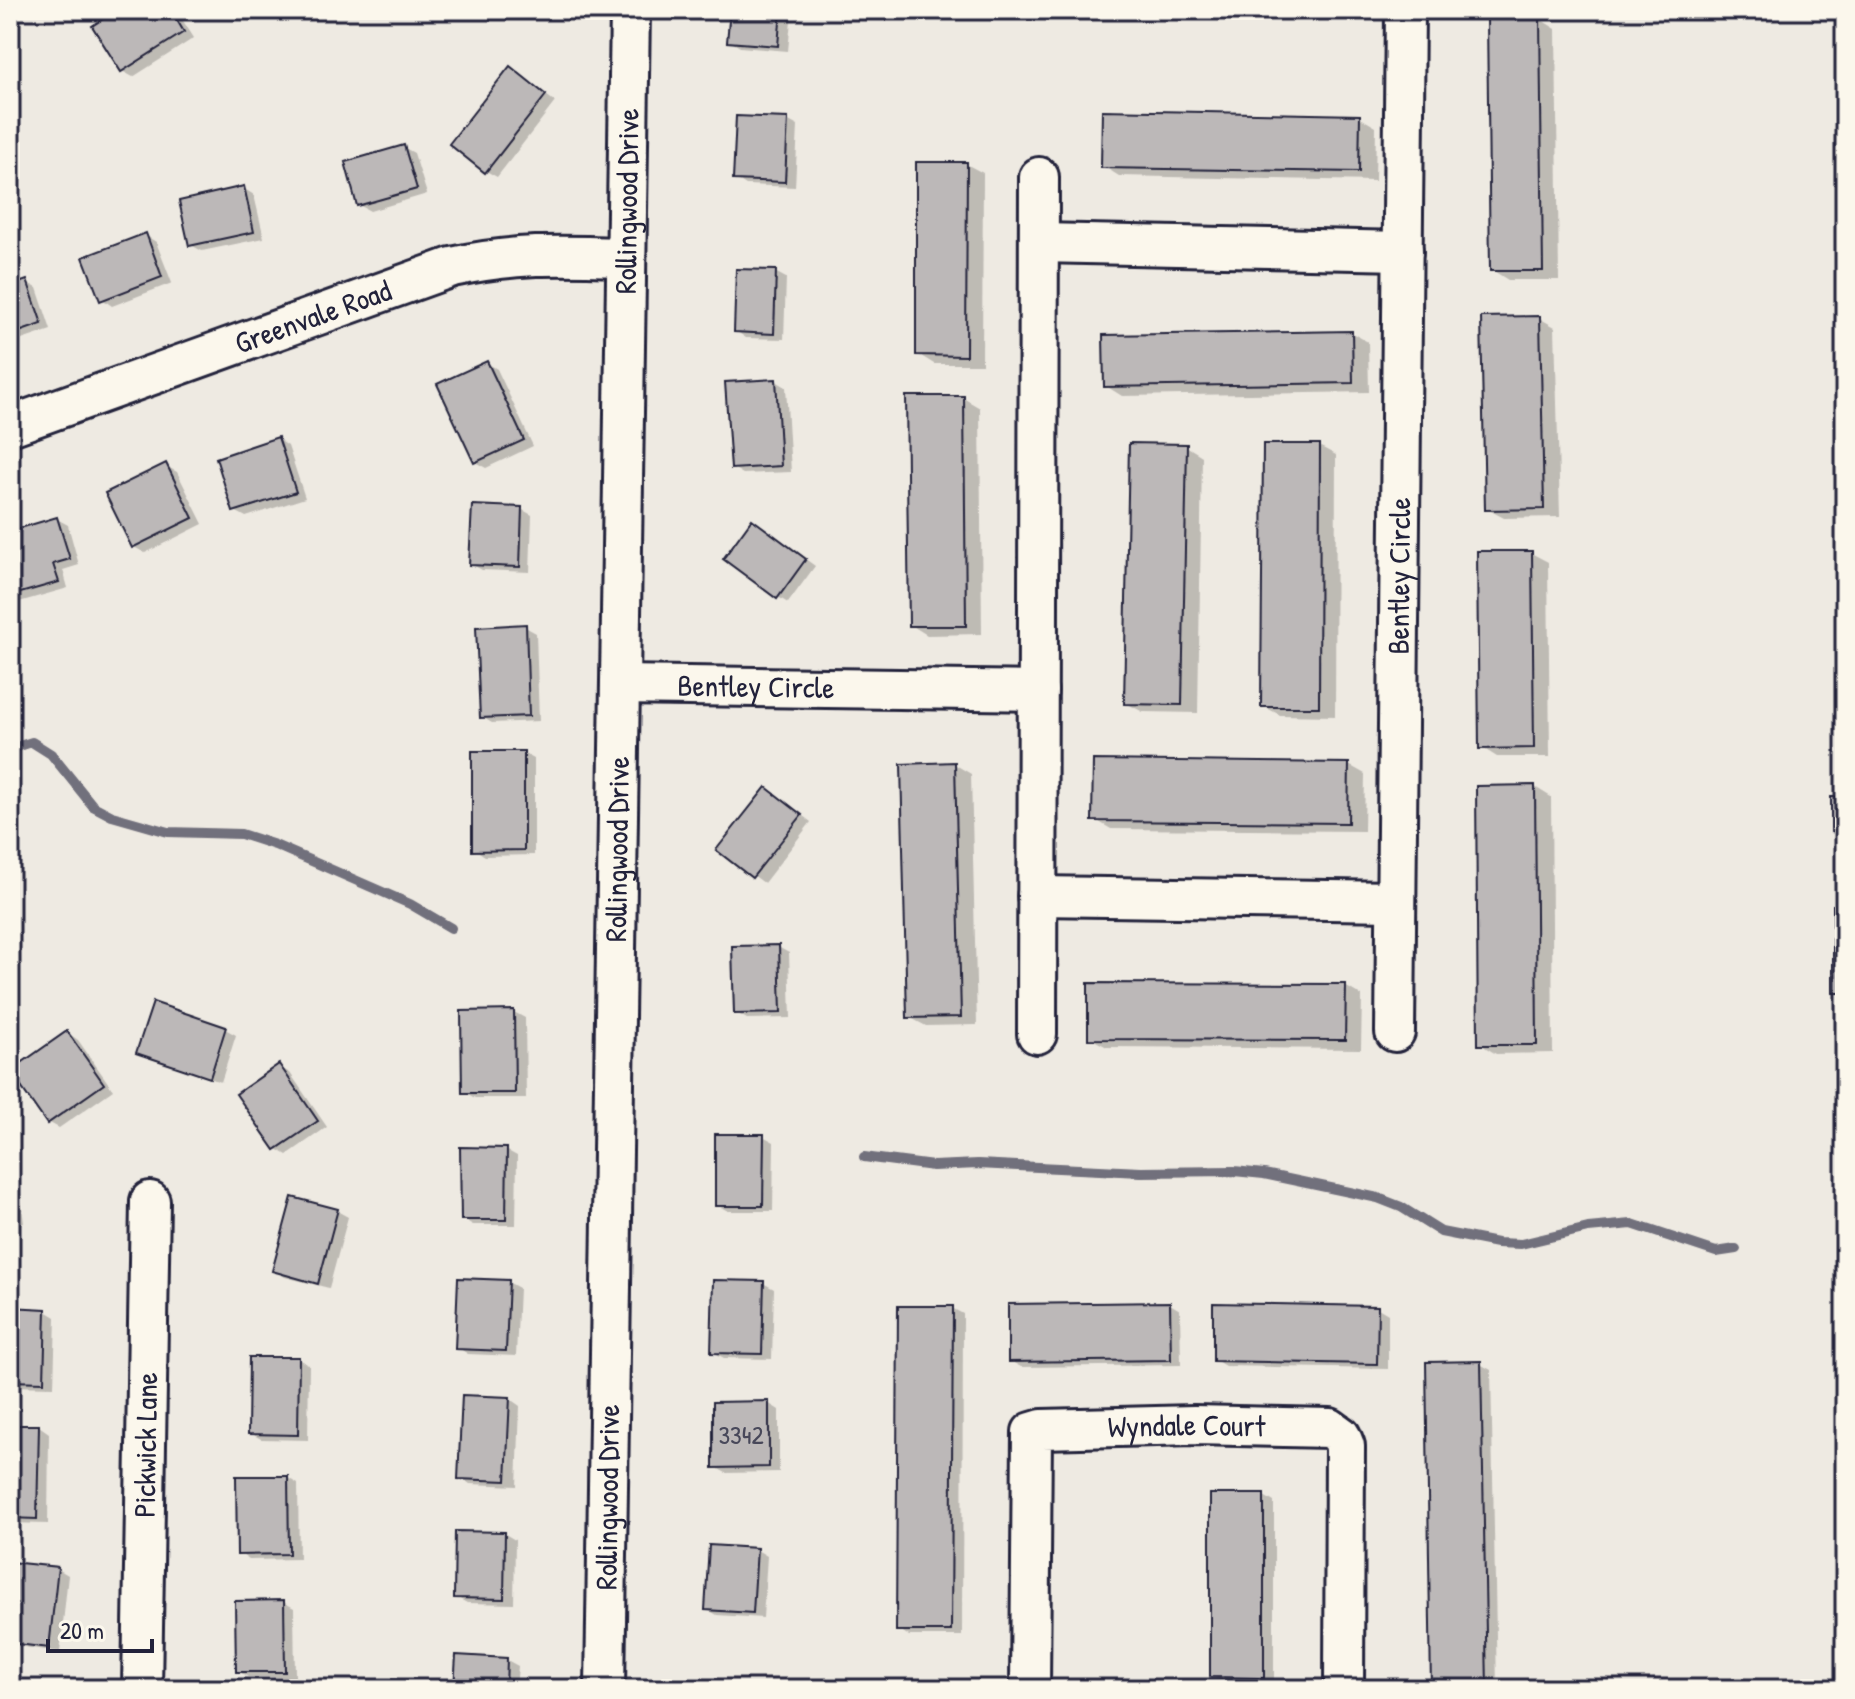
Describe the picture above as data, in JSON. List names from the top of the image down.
{
  "streets": {
    "street": [
      "Rollingwood Drive",
      "Greenvale Road",
      "Bentley Circle",
      "Wyndale Court",
      "Pickwick Lane"
    ]
  },
  "crossings": [
    ["Rollingwood Drive", "Greenvale Road"],
    ["Rollingwood Drive", "Bentley Circle"]
  ],
  "house_numbers": ["3342"],
  "scale_bar": "20 m"
}
